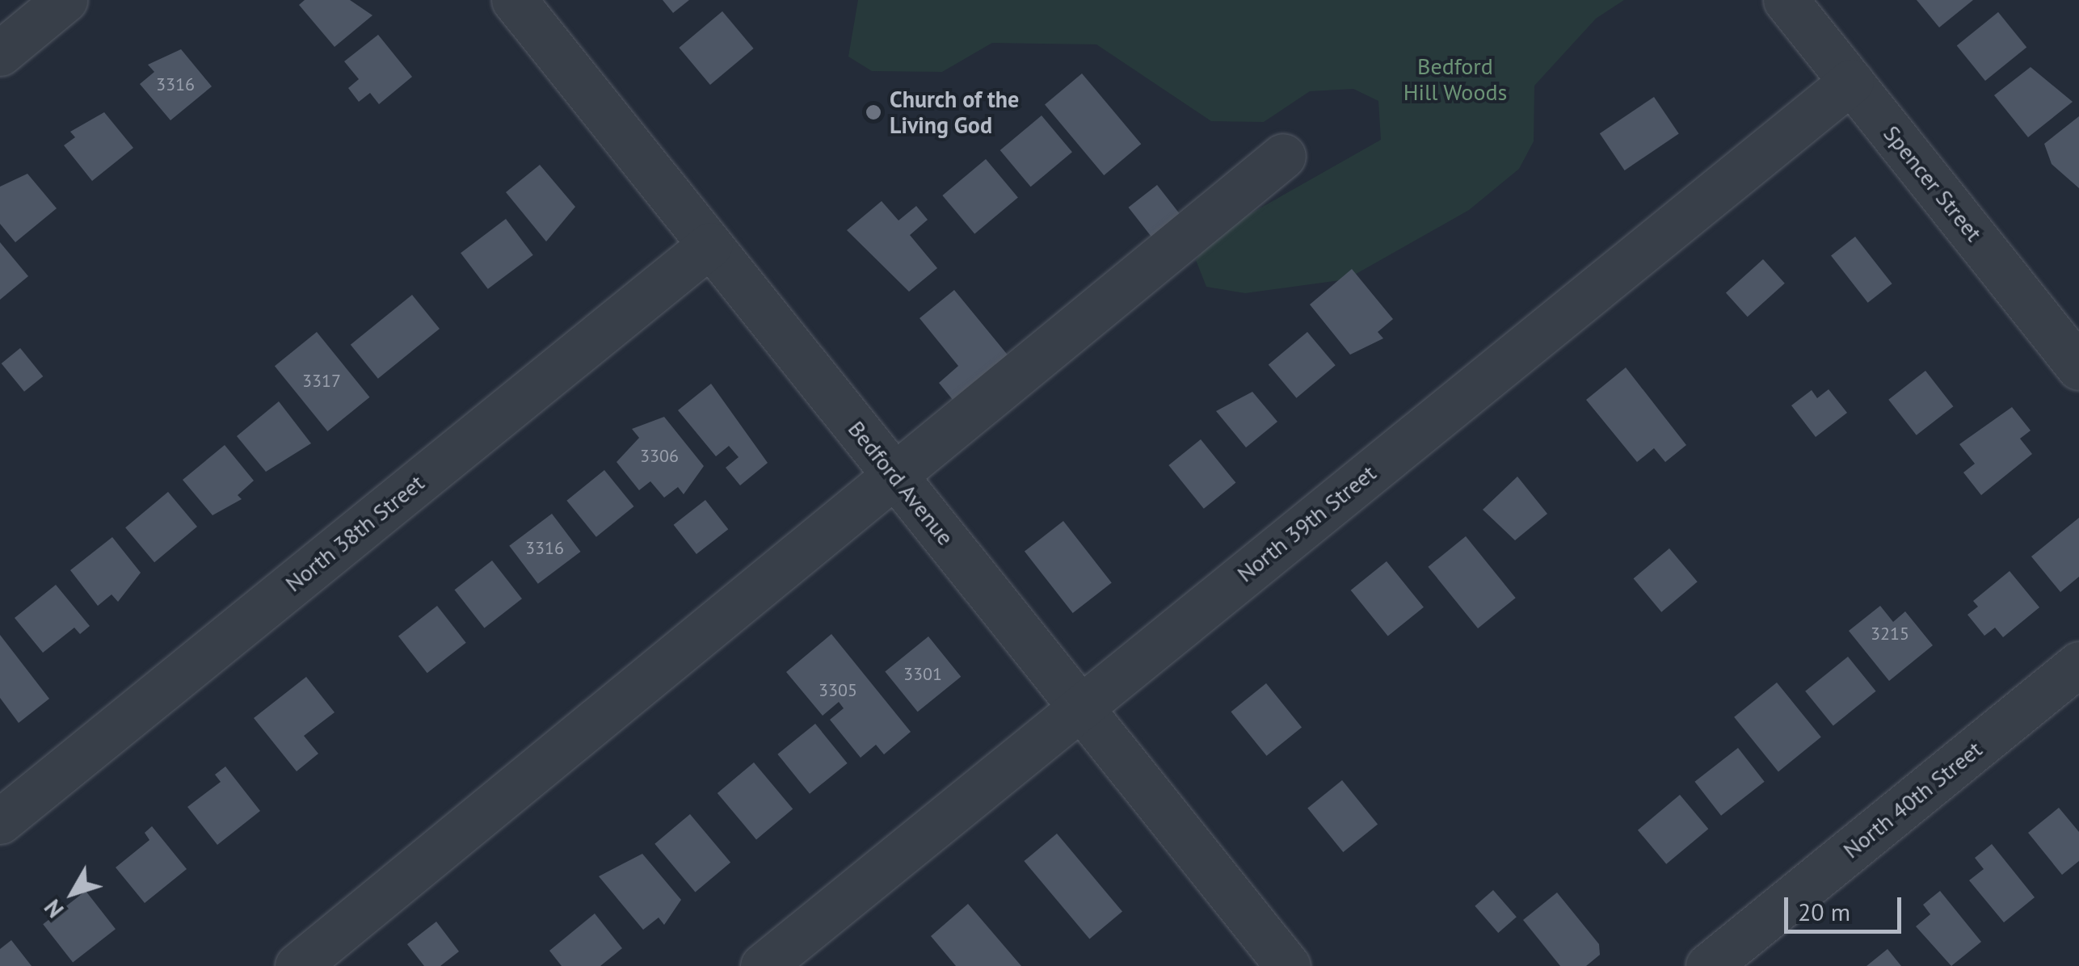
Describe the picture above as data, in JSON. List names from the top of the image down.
{
  "streets": {
    "street": [
      "Spencer Street",
      "Bedford Avenue",
      "North 39th Street",
      "North 38th Street",
      "North 40th Street"
    ]
  },
  "crossings": [
    ["Spencer Street", "North 39th Street"],
    ["Bedford Avenue", "North 39th Street"],
    ["Bedford Avenue", "North 38th Street"]
  ],
  "parks": ["Bedford Hill Woods"],
  "places": ["Church of the Living God"],
  "house_numbers": [
    "3316",
    "3317",
    "3306",
    "3316",
    "3215",
    "3301",
    "3305"
  ],
  "scale_bar": "20 m",
  "north": "bottom left"
}
